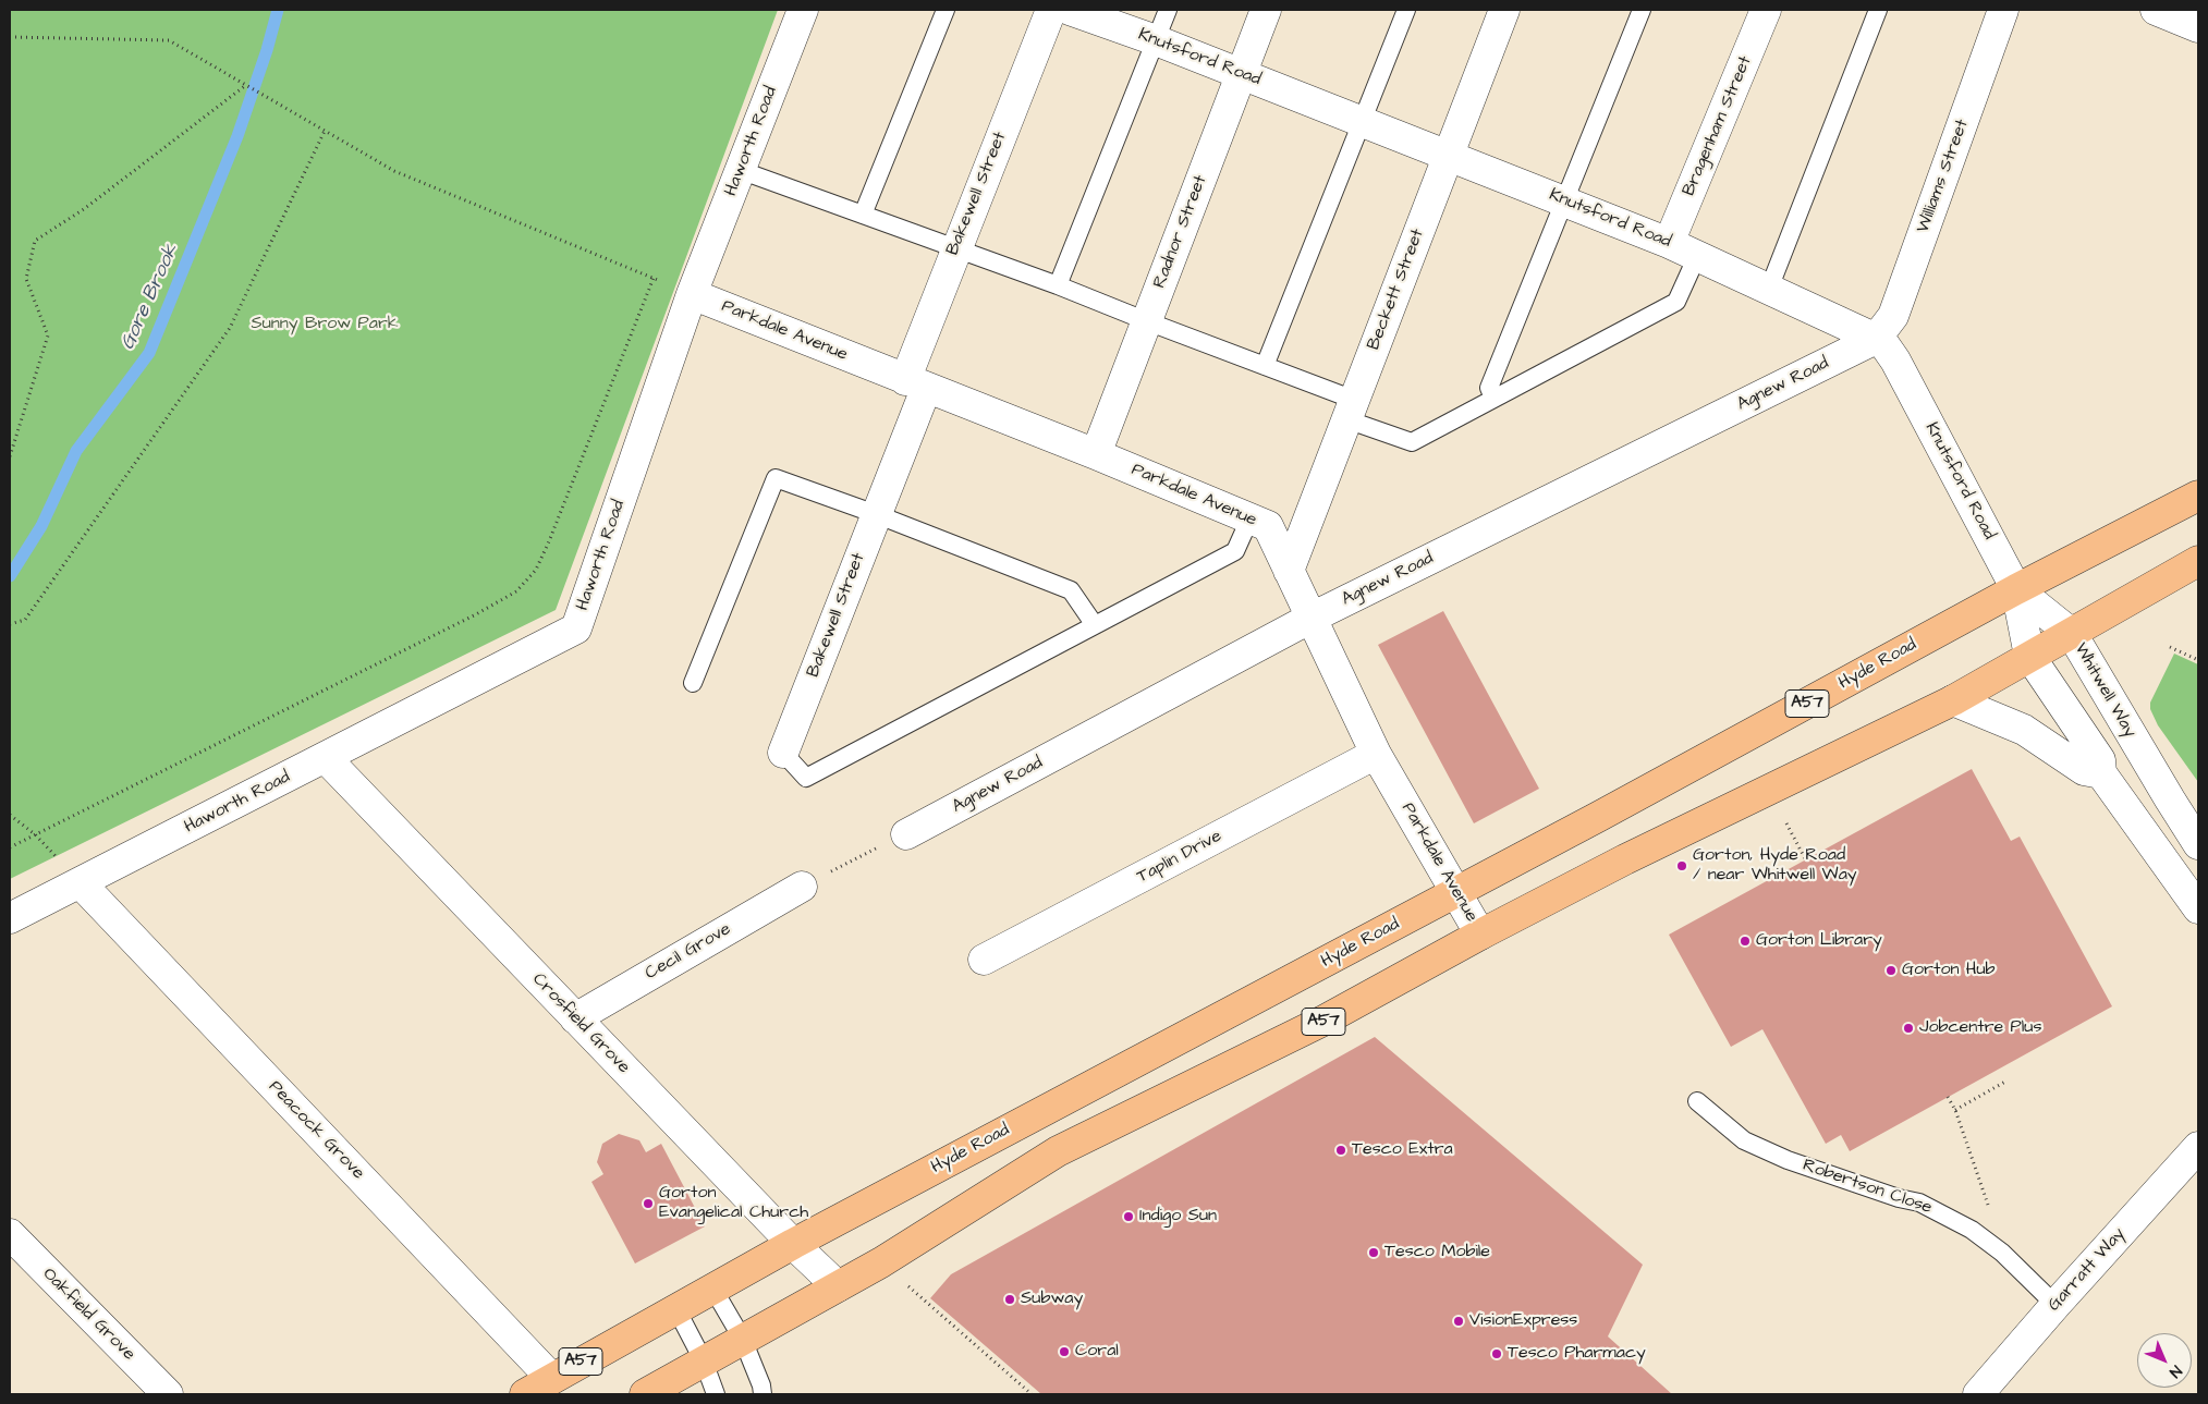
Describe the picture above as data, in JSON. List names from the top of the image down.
{
  "streets": {
    "highway": ["Hyde Road", "A57"],
    "street": [
      "Knutsford Road",
      "Bragenham Street",
      "Haworth Road",
      "Williams Street",
      "Bakewell Street",
      "Radnor Street",
      "Beckett Street",
      "Parkdale Avenue",
      "Agnew Road",
      "Whitwell Way",
      "Taplin Drive",
      "Cecil Grove",
      "Crosfield Grove",
      "Peacock Grove",
      "Garratt Way",
      "Oakfield Grove"
    ],
    "lane": ["Robertson Close"]
  },
  "crossings": [
    ["Knutsford Road", "Bragenham Street"],
    ["Knutsford Road", "Williams Street"],
    ["Knutsford Road", "Radnor Street"],
    ["Knutsford Road", "Beckett Street"],
    ["Knutsford Road", "Agnew Road"],
    ["Knutsford Road", "Hyde Road"],
    ["Knutsford Road", "Whitwell Way"],
    ["Haworth Road", "Parkdale Avenue"],
    ["Haworth Road", "Crosfield Grove"],
    ["Haworth Road", "Peacock Grove"],
    ["Williams Street", "Agnew Road"],
    ["Bakewell Street", "Parkdale Avenue"],
    ["Radnor Street", "Parkdale Avenue"],
    ["Beckett Street", "Parkdale Avenue"],
    ["Parkdale Avenue", "Agnew Road"],
    ["Parkdale Avenue", "Hyde Road"],
    ["Parkdale Avenue", "A57"],
    ["Parkdale Avenue", "Taplin Drive"],
    ["Hyde Road", "Whitwell Way"],
    ["Hyde Road", "Crosfield Grove"],
    ["Hyde Road", "Peacock Grove"],
    ["Whitwell Way", "A57"],
    ["A57", "Crosfield Grove"],
    ["Cecil Grove", "Crosfield Grove"],
    ["Robertson Close", "Garratt Way"]
  ],
  "water": ["Gore Brook"],
  "parks": ["Sunny Brow Park"],
  "places": [
    "Gorton, Hyde Road / near Whitwell Way",
    "Gorton Library",
    "Gorton Hub",
    "Jobcentre Plus",
    "Tesco Extra",
    "Gorton Evangelical Church",
    "Indigo Sun",
    "Tesco Mobile",
    "Subway",
    "VisionExpress",
    "Coral",
    "Tesco Pharmacy"
  ],
  "north": "bottom right"
}
